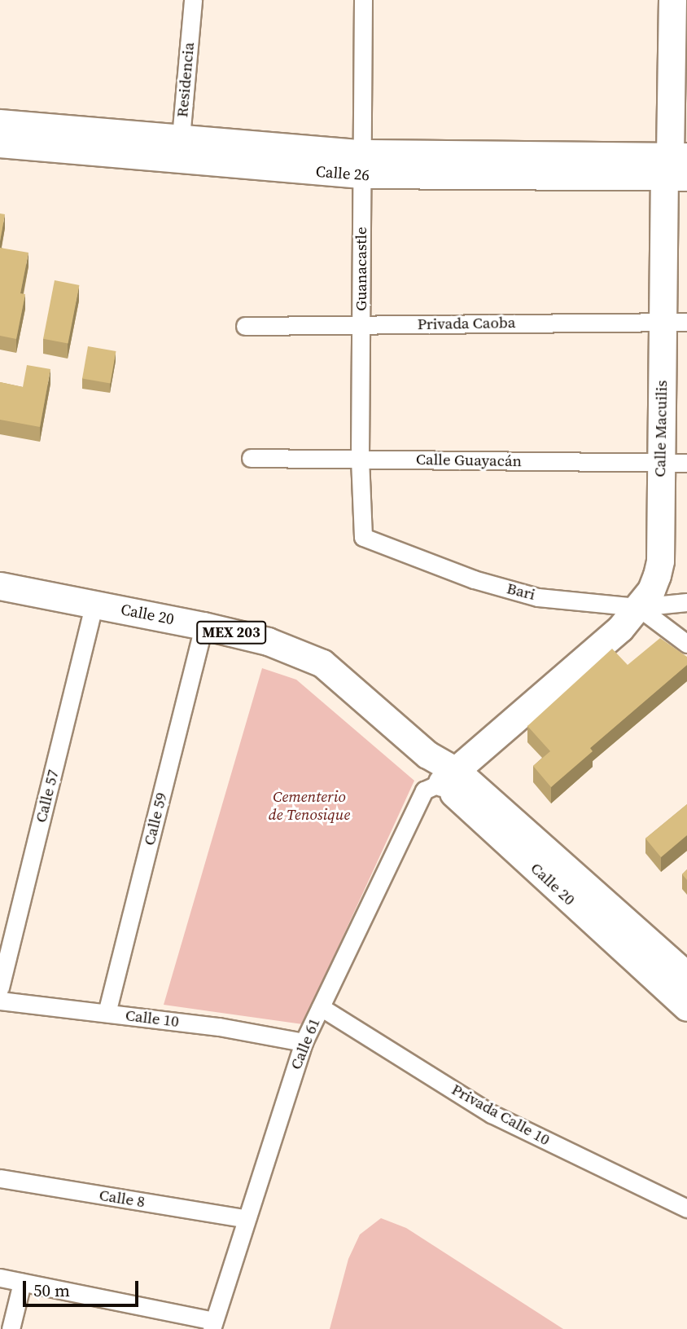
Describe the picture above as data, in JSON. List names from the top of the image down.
{
  "streets": {
    "main road": [
      "Calle 26",
      "Calle Macuilis",
      "Calle 20",
      "MEX 203"
    ],
    "street": [
      "Residencia",
      "Guanacastle",
      "Privada Caoba",
      "Calle Guayacán",
      "Bari",
      "Calle 57",
      "Calle 59",
      "Calle 10",
      "Calle 61",
      "Privada Calle 10",
      "Calle 8"
    ]
  },
  "crossings": [
    ["Residencia", "Calle 26"],
    ["Calle 26", "Guanacastle"],
    ["Calle 26", "Calle Macuilis"],
    ["Guanacastle", "Privada Caoba"],
    ["Guanacastle", "Calle Guayacán"],
    ["Guanacastle", "Bari"],
    ["Privada Caoba", "Calle Macuilis"],
    ["Calle Macuilis", "Calle Guayacán"],
    ["Calle Macuilis", "Bari"],
    ["Calle Macuilis", "Calle 20"],
    ["Calle Macuilis", "Calle 61"],
    ["Calle 20", "Calle 57"],
    ["Calle 20", "Calle 59"],
    ["Calle 20", "Calle 61"],
    ["Calle 59", "Calle 10"],
    ["Calle 10", "Calle 61"],
    ["Calle 61", "Privada Calle 10"],
    ["Calle 61", "Calle 8"]
  ],
  "parks": ["Cementerio de Tenosique"],
  "scale_bar": "50 m"
}
